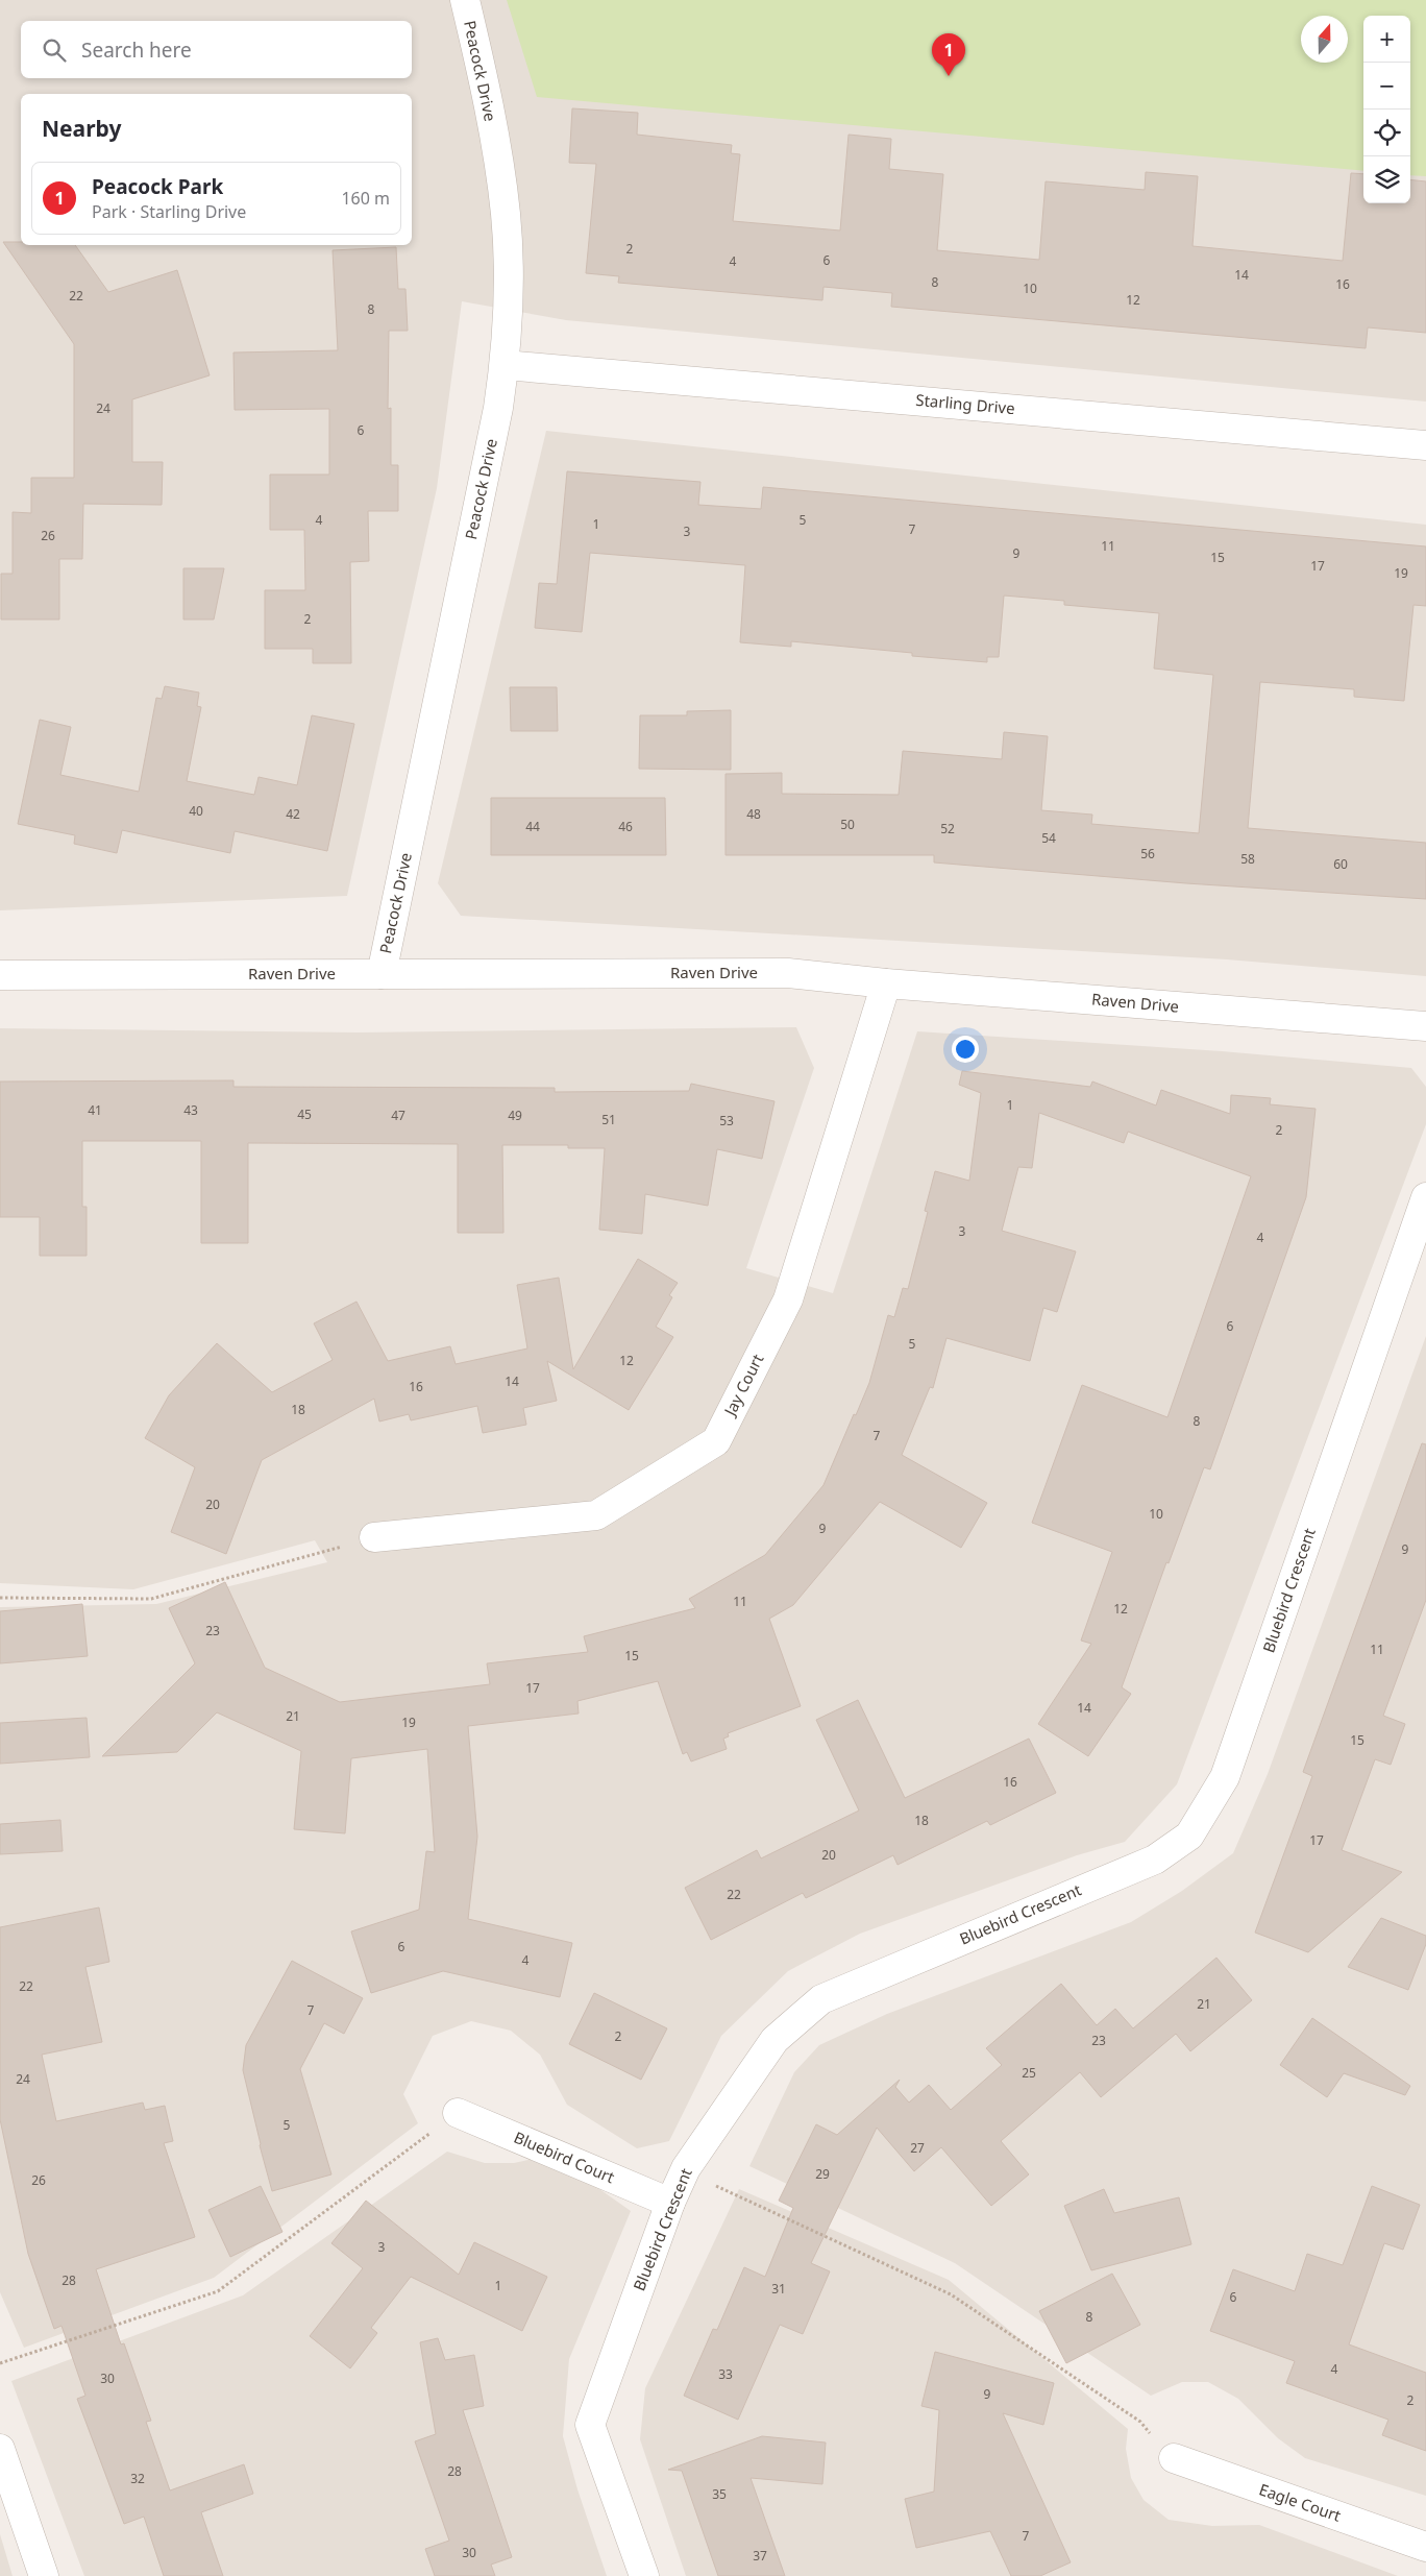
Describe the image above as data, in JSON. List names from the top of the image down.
{
  "streets": {
    "street": [
      "Peacock Drive",
      "Starling Drive",
      "Raven Drive",
      "Jay Court",
      "Bluebird Crescent",
      "Bluebird Court",
      "Eagle Court"
    ]
  },
  "crossings": [
    ["Peacock Drive", "Starling Drive"],
    ["Peacock Drive", "Raven Drive"],
    ["Raven Drive", "Jay Court"],
    ["Bluebird Crescent", "Bluebird Court"]
  ],
  "house_numbers": [
    "2",
    "6",
    "4",
    "14",
    "8",
    "16",
    "10",
    "22",
    "12",
    "8",
    "24",
    "6",
    "4",
    "5",
    "1",
    "7",
    "3",
    "26",
    "11",
    "9",
    "15",
    "17",
    "19",
    "2",
    "40",
    "42",
    "48",
    "50",
    "44",
    "46",
    "52",
    "54",
    "56",
    "58",
    "60",
    "1",
    "41",
    "43",
    "45",
    "47",
    "49",
    "51",
    "53",
    "2",
    "3",
    "4",
    "6",
    "5",
    "12",
    "14",
    "16",
    "18",
    "8",
    "7",
    "20",
    "10",
    "9",
    "9",
    "11",
    "12",
    "23",
    "11",
    "15",
    "17",
    "14",
    "21",
    "19",
    "15",
    "16",
    "18",
    "17",
    "20",
    "22",
    "6",
    "4",
    "22",
    "21",
    "7",
    "2",
    "23",
    "25",
    "24",
    "5",
    "27",
    "29",
    "26",
    "3",
    "28",
    "1",
    "31",
    "6",
    "8",
    "4",
    "33",
    "30",
    "9",
    "2",
    "28",
    "32",
    "35",
    "7",
    "30",
    "37"
  ],
  "north": "top",
  "page": {
    "map_buttons": ["+", "−"],
    "search": "Search here",
    "pins": "1",
    "heading": "Nearby",
    "list": [
      {
        "mark": "1",
        "name": "Peacock Park",
        "note": "Park · Starling Drive",
        "value": "160 m"
      }
    ]
  }
}
